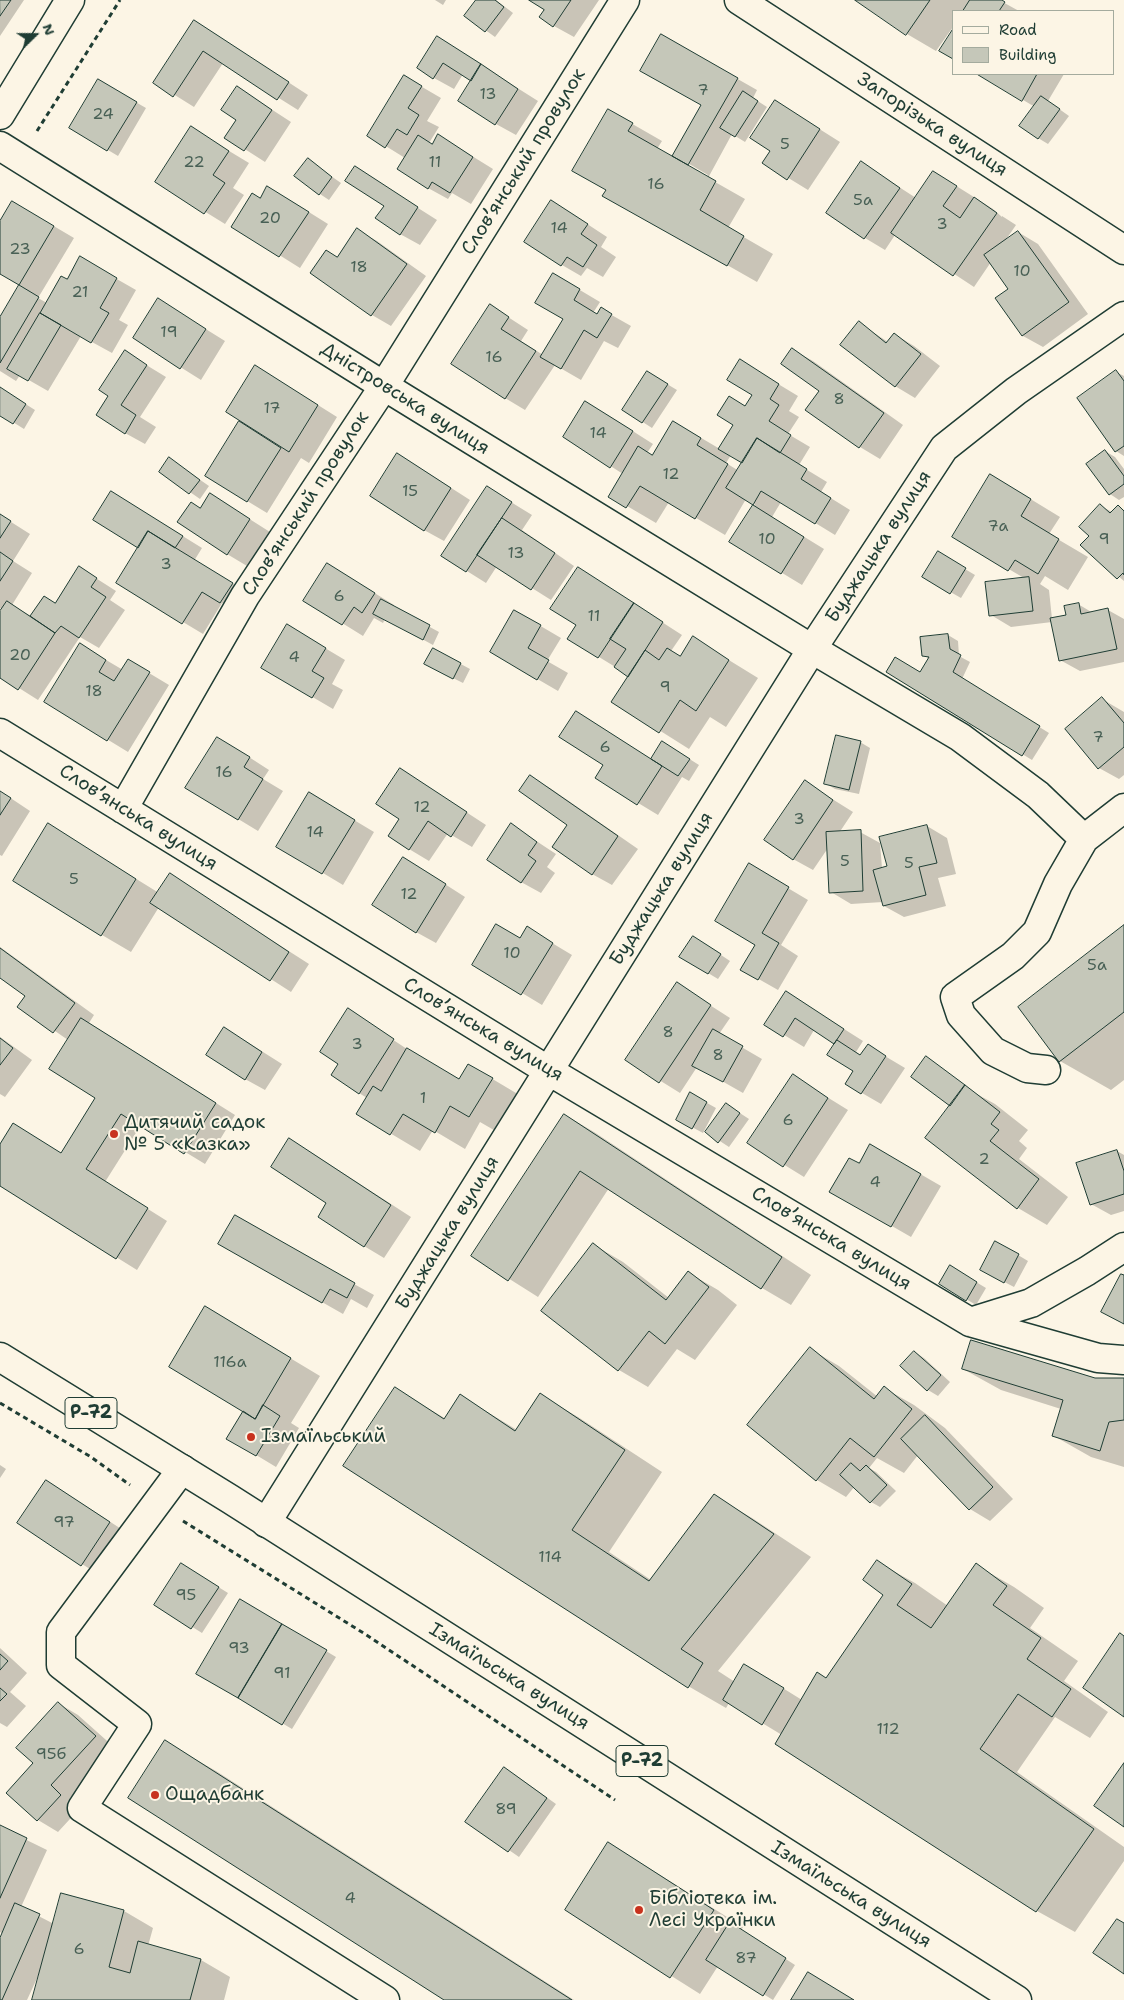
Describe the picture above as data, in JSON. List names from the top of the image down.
{
  "streets": {
    "street": [
      "Запорізька вулиця",
      "Словʼянський провулок",
      "Дністровська вулиця",
      "Буджацька вулиця",
      "Словʼянська вулиця",
      "Р-72",
      "Ізмаїльська вулиця"
    ]
  },
  "crossings": [
    ["Словʼянський провулок", "Дністровська вулиця"],
    ["Словʼянський провулок", "Словʼянська вулиця"],
    ["Дністровська вулиця", "Буджацька вулиця"],
    ["Буджацька вулиця", "Словʼянська вулиця"],
    ["Буджацька вулиця", "Ізмаїльська вулиця"]
  ],
  "places": [
    "Дитячий садок № 5 «Казка»",
    "Ізмаїльський",
    "Ощадбанк",
    "Бібліотека ім. Лесі Українки"
  ],
  "house_numbers": [
    "7",
    "13",
    "24",
    "5",
    "22",
    "11",
    "16",
    "5а",
    "20",
    "3",
    "14",
    "23",
    "18",
    "10",
    "21",
    "19",
    "16",
    "8",
    "17",
    "14",
    "12",
    "15",
    "7а",
    "10",
    "9",
    "13",
    "3",
    "6",
    "11",
    "20",
    "4",
    "9",
    "18",
    "7",
    "6",
    "16",
    "12",
    "3",
    "14",
    "5",
    "5",
    "5",
    "12",
    "10",
    "5а",
    "8",
    "3",
    "8",
    "1",
    "6",
    "2",
    "4",
    "116а",
    "97",
    "114",
    "95",
    "93",
    "91",
    "112",
    "95б",
    "89",
    "4",
    "6",
    "87"
  ],
  "legend": ["Road", "Building"],
  "north": "right"
}
